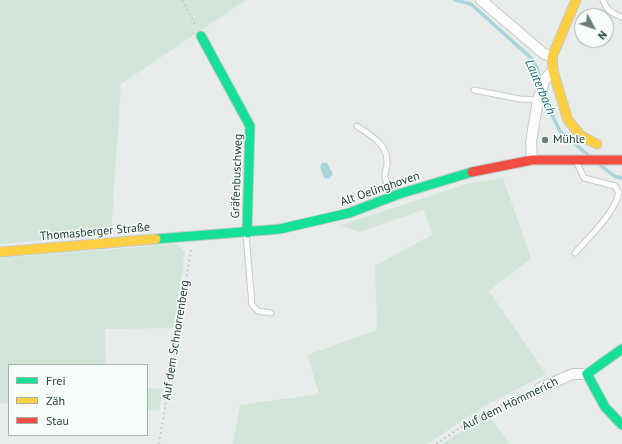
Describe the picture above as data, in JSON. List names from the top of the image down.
{
  "streets": {
    "main road": ["Gräfenbuschweg", "Alt Oelinghoven", "Thomasberger Straße"],
    "street": ["Auf dem Hömmerich"],
    "path": ["Auf dem Schnorrenberg"]
  },
  "crossings": [
    ["Gräfenbuschweg", "Alt Oelinghoven"],
    ["Alt Oelinghoven", "Thomasberger Straße"],
    ["Alt Oelinghoven", "Auf dem Schnorrenberg"],
    ["Thomasberger Straße", "Auf dem Schnorrenberg"]
  ],
  "water": ["Lauterbach"],
  "places": ["Mühle"],
  "legend": ["Frei", "Zäh", "Stau"],
  "north": "bottom right"
}
